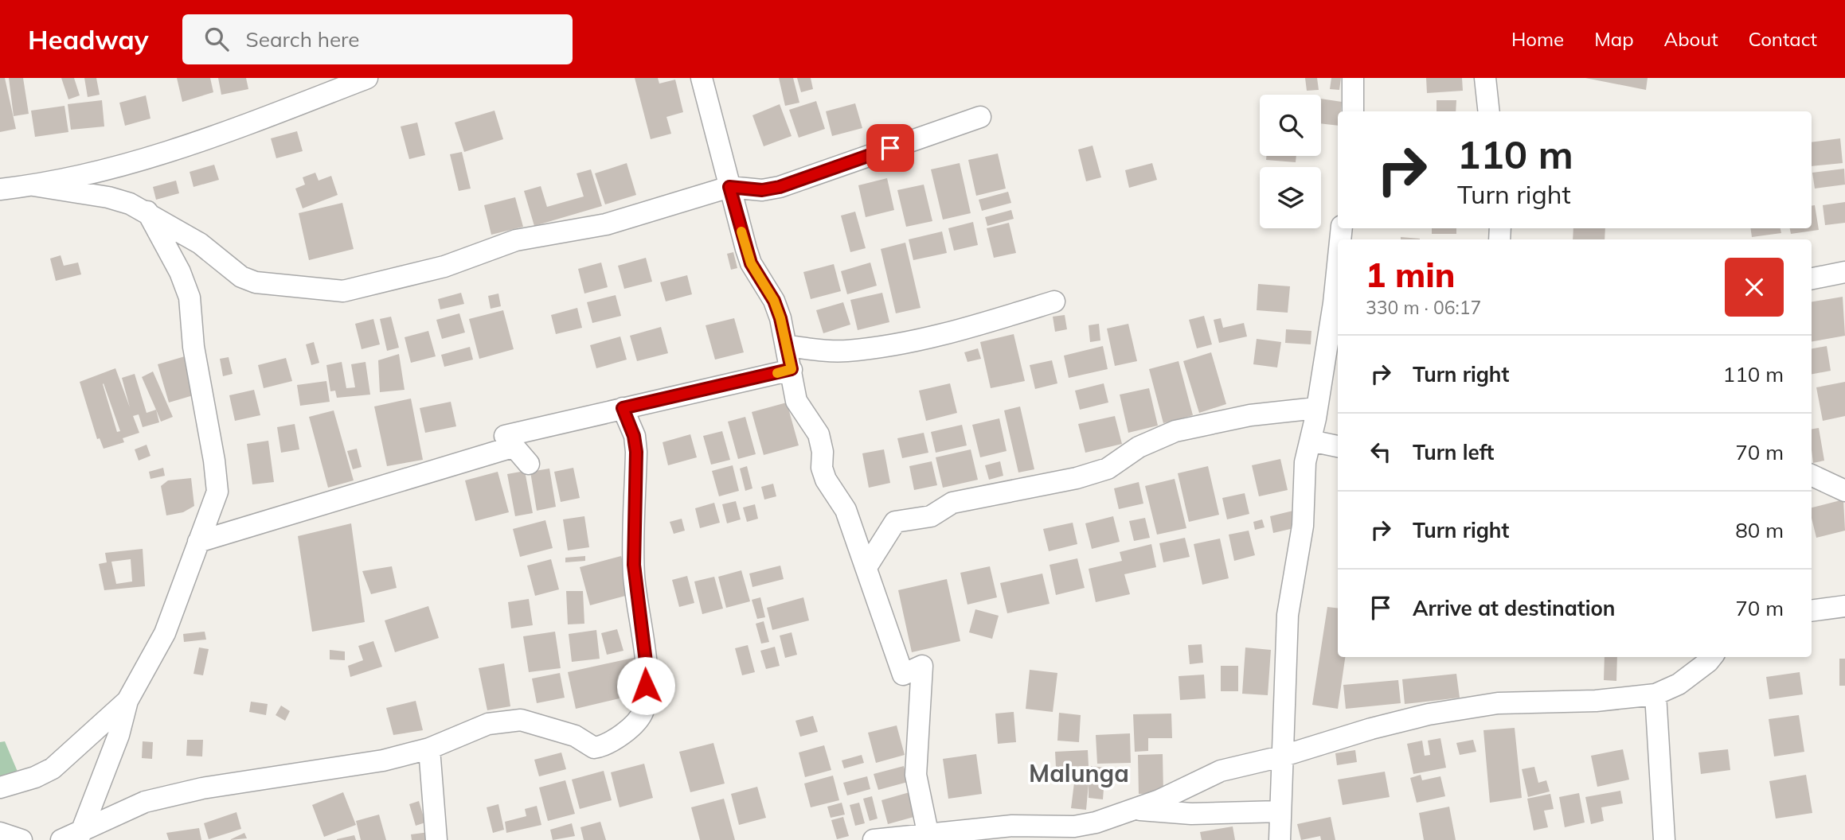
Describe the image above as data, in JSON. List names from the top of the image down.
{
  "districts": ["Malunga"],
  "page": {
    "header": "Headway",
    "search": "Search here",
    "nav": [
      "Home",
      "Map",
      "About",
      "Contact"
    ],
    "turn": ["110 m", "Turn right"],
    "heading": ["1 min", "330 m · 06:17"],
    "list": [
      {
        "name": "Turn right",
        "value": "110 m"
      },
      {
        "name": "Turn left",
        "value": "70 m"
      },
      {
        "name": "Turn right",
        "value": "80 m"
      },
      {
        "name": "Arrive at destination",
        "value": "70 m"
      }
    ]
  }
}
